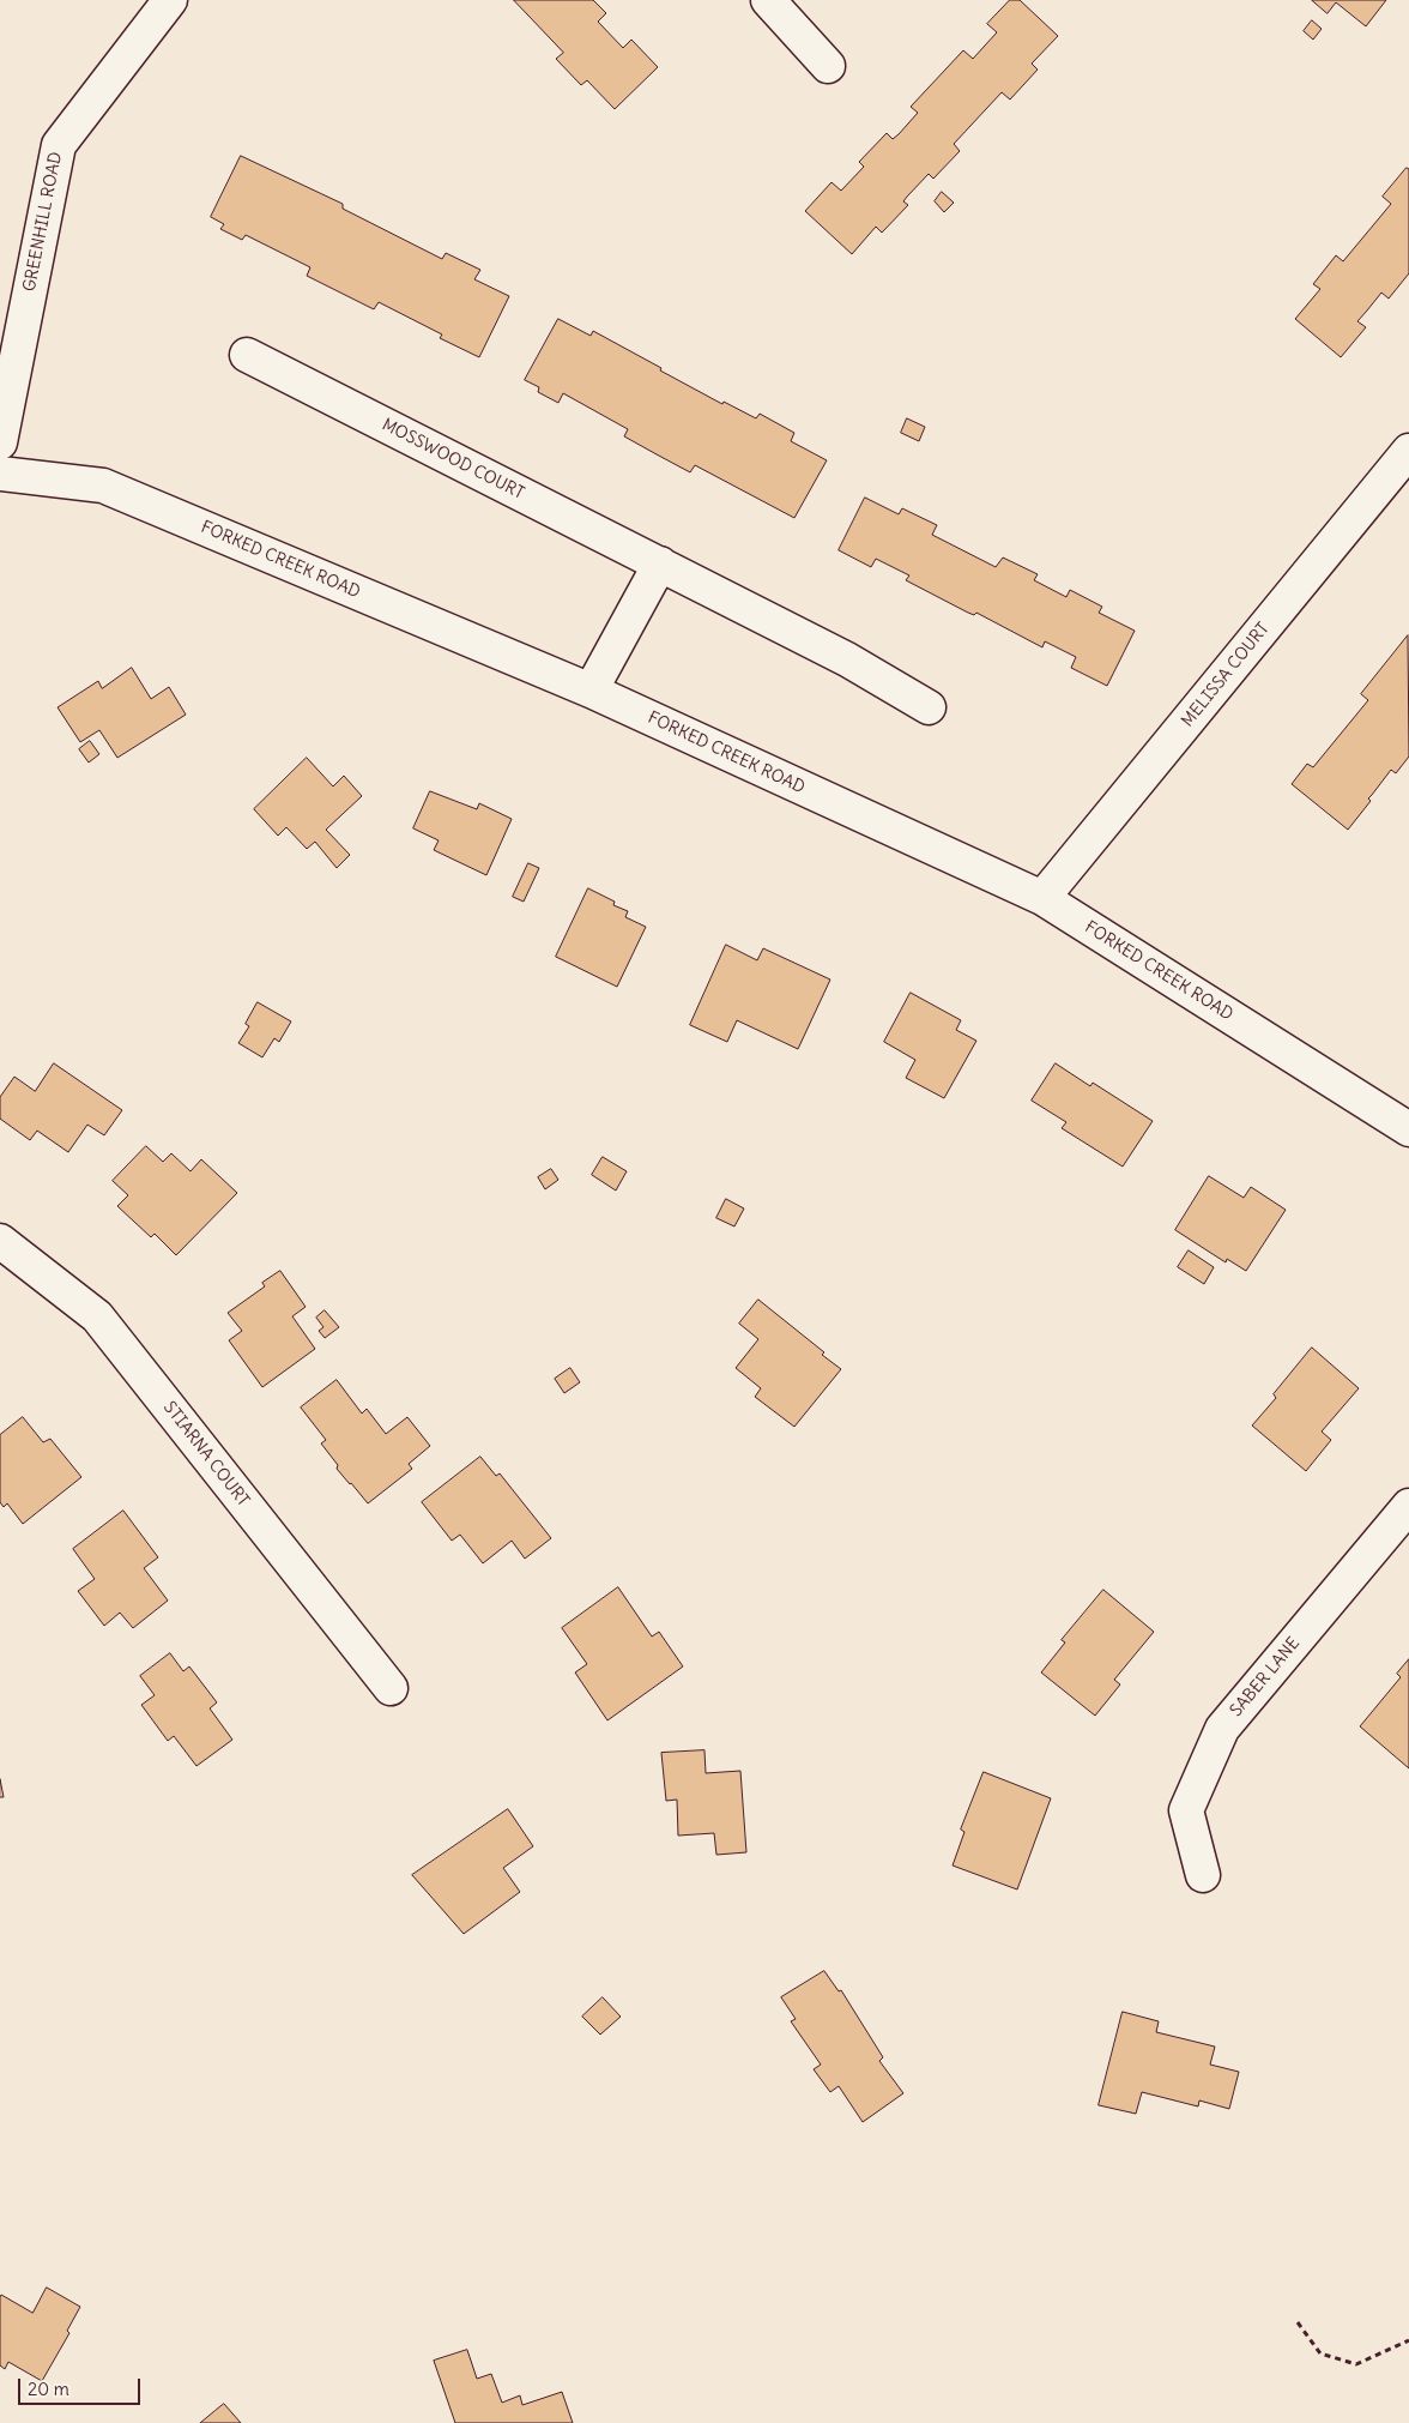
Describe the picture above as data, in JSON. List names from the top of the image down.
{
  "streets": {
    "street": [
      "GREENHILL ROAD",
      "MOSSWOOD COURT",
      "FORKED CREEK ROAD",
      "MELISSA COURT",
      "STIARNA COURT",
      "SABER LANE"
    ]
  },
  "crossings": [
    ["FORKED CREEK ROAD", "MELISSA COURT"]
  ],
  "scale_bar": "20 m"
}
